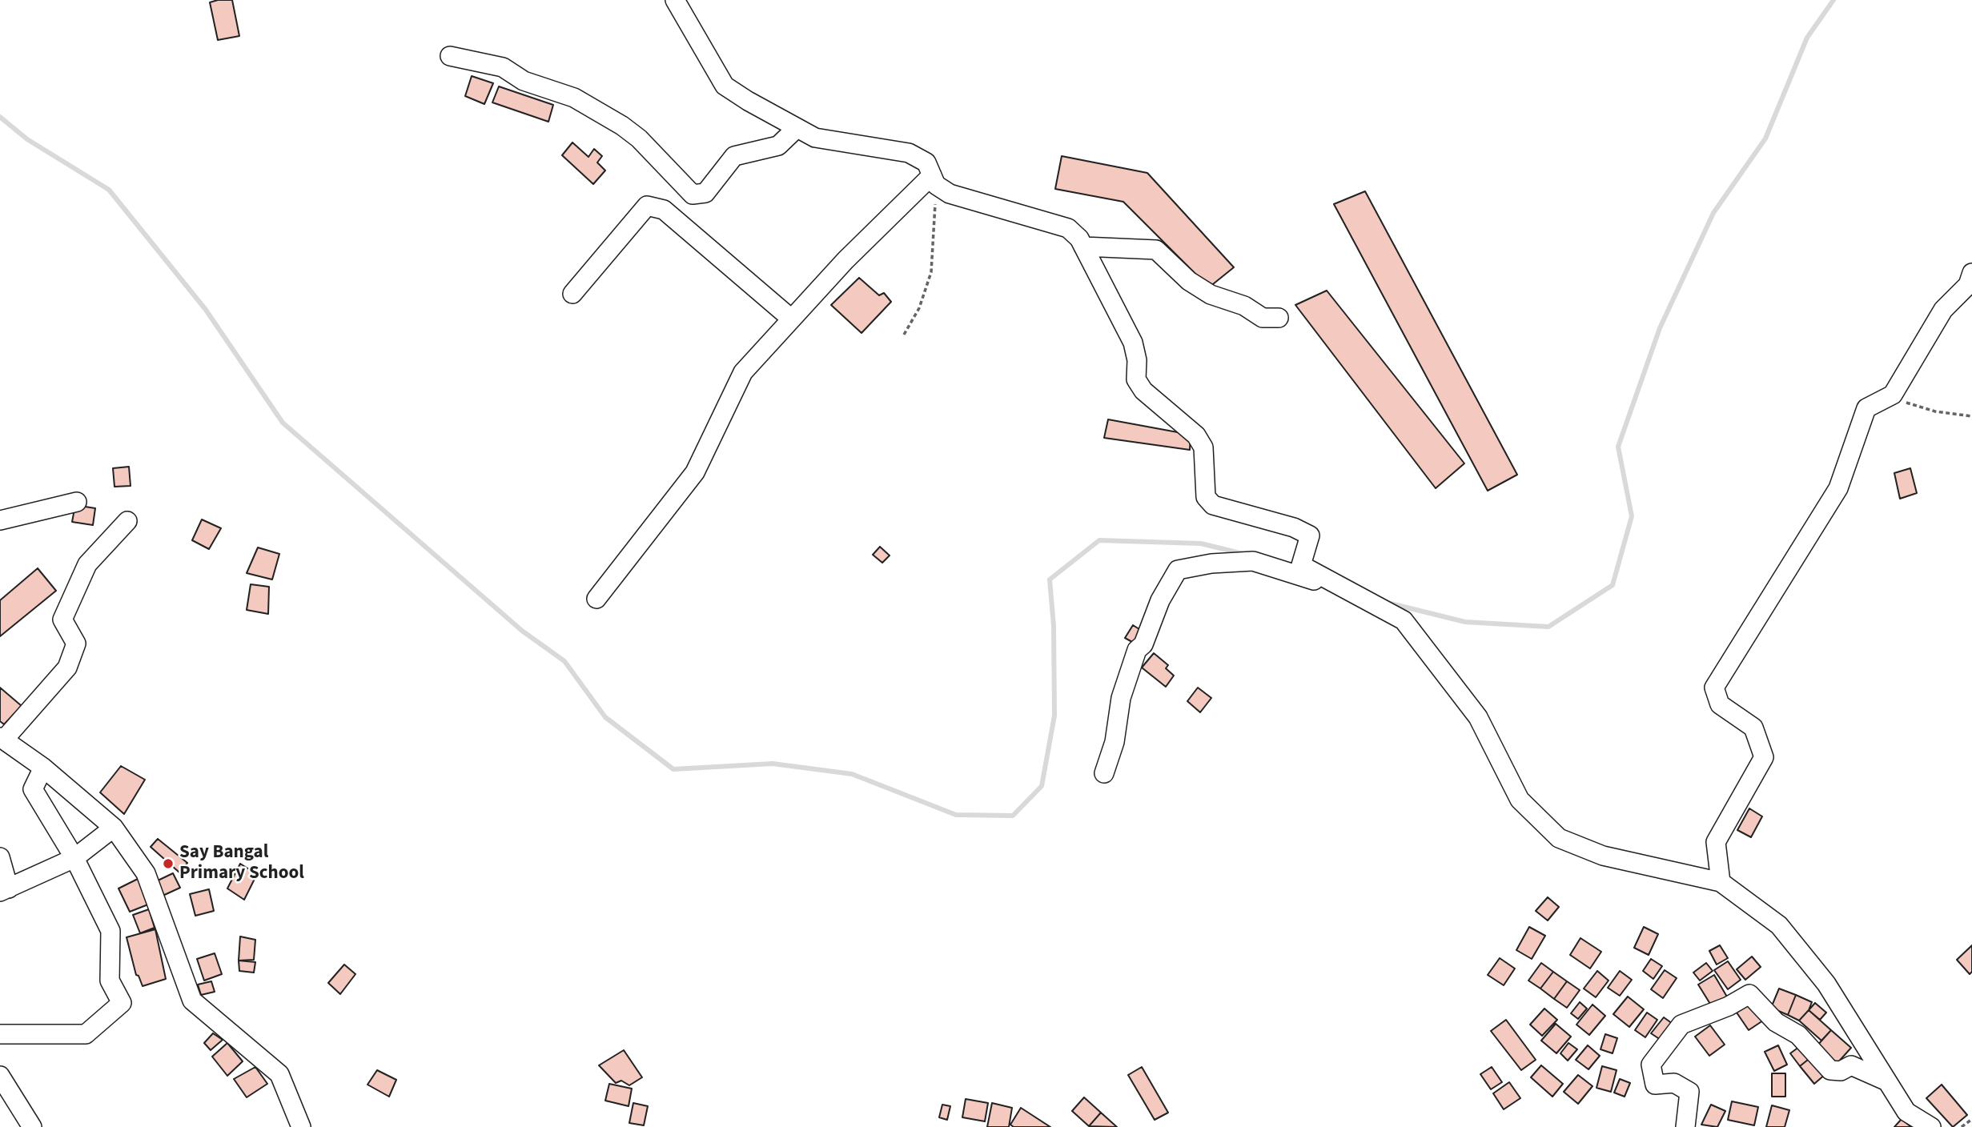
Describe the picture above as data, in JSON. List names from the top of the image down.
{
  "places": ["Say Bangal Primary School"]
}
